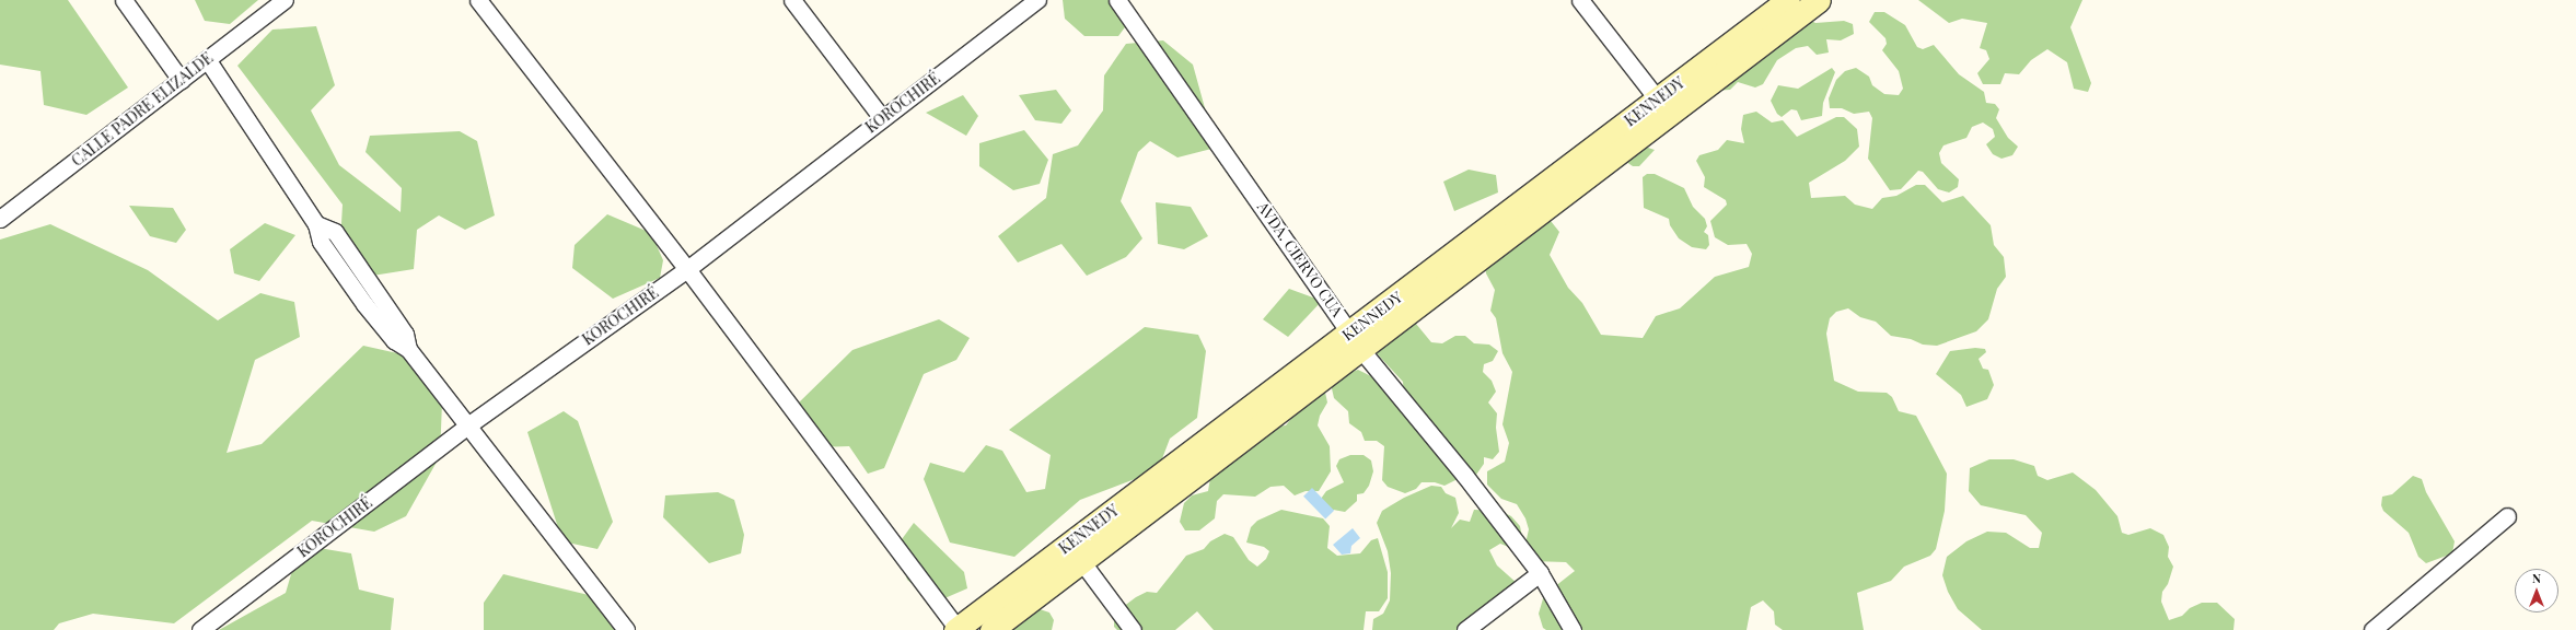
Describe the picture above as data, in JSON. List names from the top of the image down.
{
  "streets": {
    "main road": ["KENNEDY"],
    "street": ["KOROCHIRÉ", "CALLE PADRE ELIZALDE", "AVDA. CIERVO CUA"]
  },
  "crossings": [
    ["KENNEDY", "AVDA. CIERVO CUA"]
  ],
  "north": "top"
}
